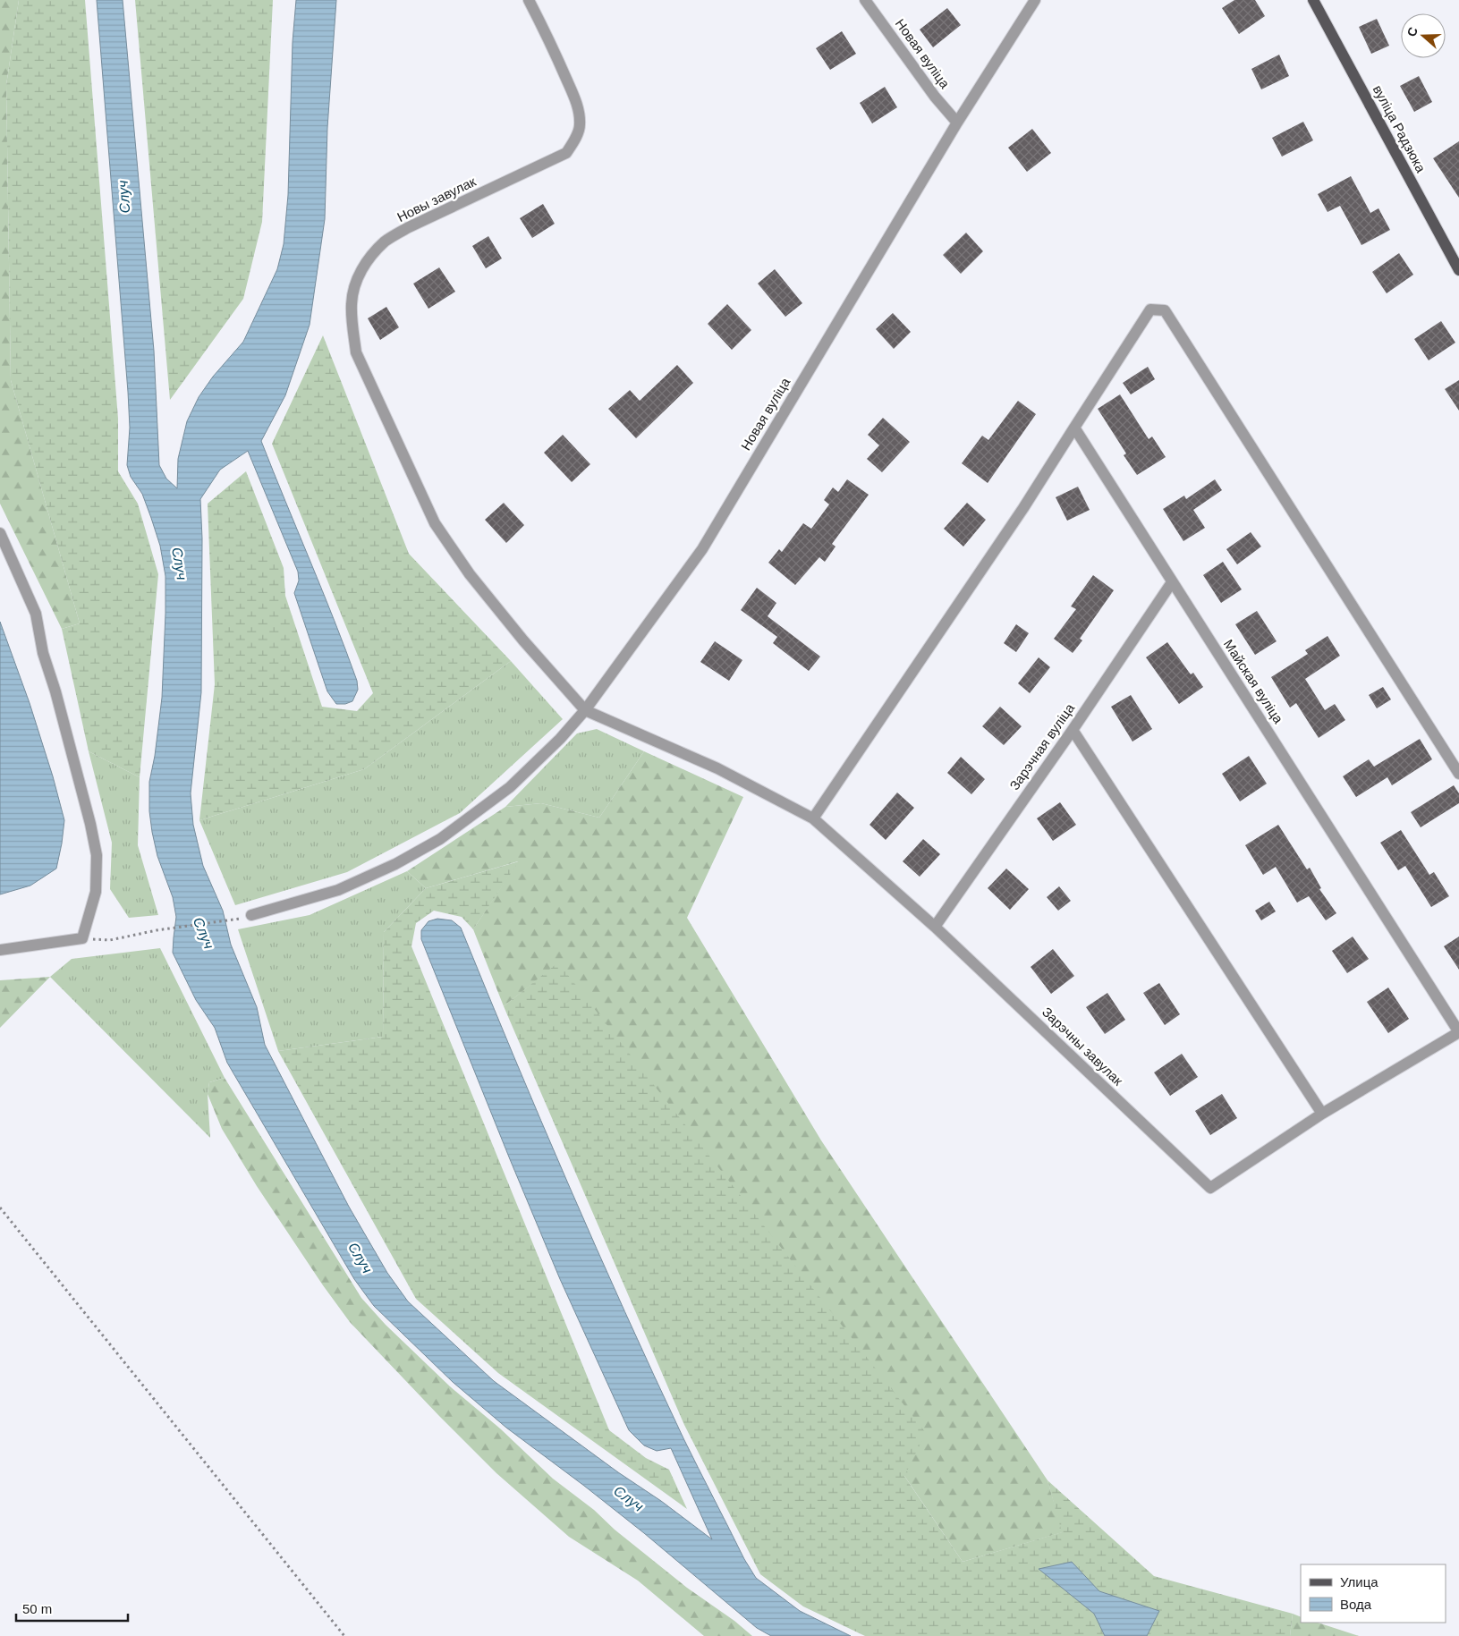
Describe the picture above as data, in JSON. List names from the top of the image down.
{
  "streets": {
    "main road": ["вуліца Радзюка"],
    "street": [
      "Новая вуліца",
      "Новы завулак",
      "Майская вуліца",
      "Зарэчная вуліца",
      "Зарэчны завулак"
    ]
  },
  "crossings": [
    ["Новая вуліца", "Новы завулак"],
    ["Новая вуліца", "Зарэчны завулак"],
    ["Новы завулак", "Зарэчны завулак"],
    ["Майская вуліца", "Зарэчная вуліца"],
    ["Зарэчная вуліца", "Зарэчны завулак"]
  ],
  "water": ["Случ"],
  "legend": ["Улица", "Вода"],
  "scale_bar": "50 m",
  "north": "left"
}
